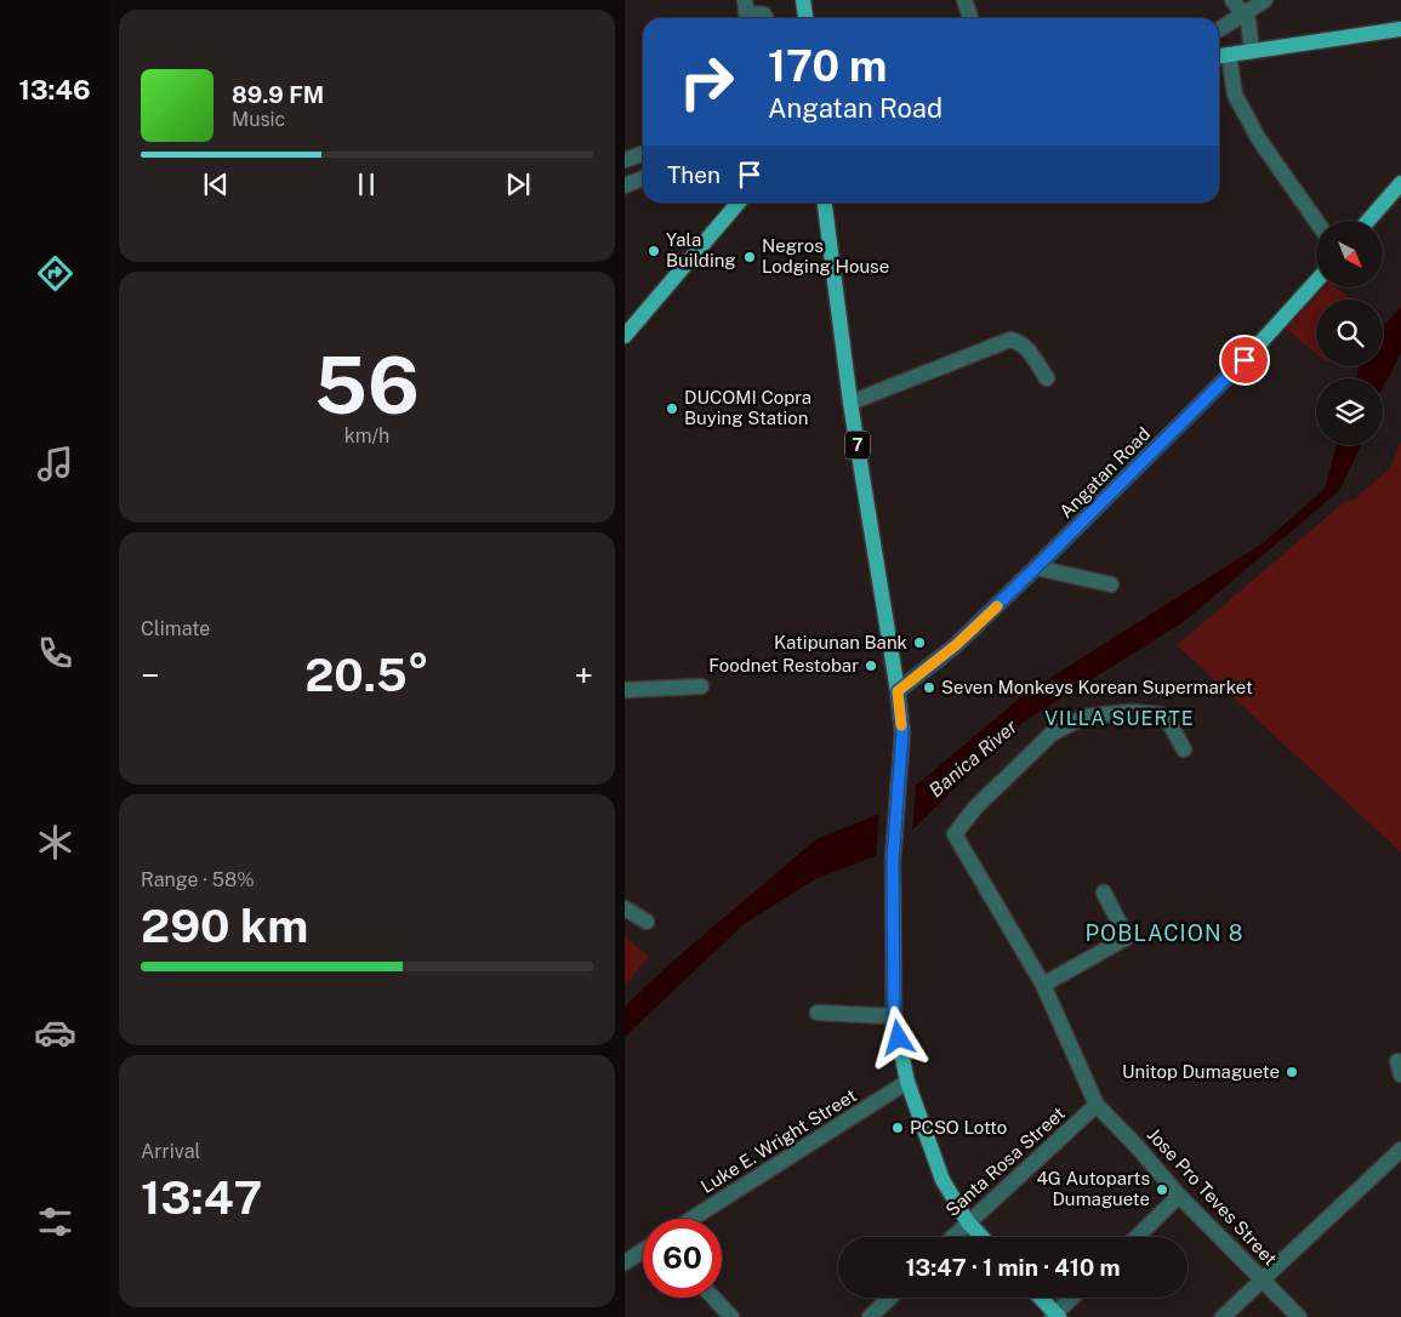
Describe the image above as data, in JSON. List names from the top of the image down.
{
  "streets": {
    "main road": ["7", "Angatan Road"],
    "street": ["Luke E. Wright Street", "Santa Rosa Street", "Jose Pro Teves Street"]
  },
  "crossings": [
    ["7", "Angatan Road"],
    ["7", "Luke E. Wright Street"],
    ["7", "Santa Rosa Street"],
    ["Santa Rosa Street", "Jose Pro Teves Street"]
  ],
  "districts": ["VILLA SUERTE", "POBLACION 8"],
  "water": ["Banica River"],
  "places": [
    "Yala Building",
    "Negros Lodging House",
    "DUCOMI Copra Buying Station",
    "Katipunan Bank",
    "Foodnet Restobar",
    "Seven Monkeys Korean Supermarket",
    "Unitop Dumaguete",
    "PCSO Lotto",
    "4G Autoparts Dumaguete"
  ],
  "north": "bottom right",
  "page": {
    "tabs": "13:46",
    "turn": ["170 m", "Angatan Road"],
    "song": ["89.9 FM", "Music"],
    "then": "Then",
    "tile": [
      ["56", "km/h"],
      "Climate",
      ["Range · 58%", "290 km"],
      ["Arrival", "13:47"]
    ],
    "heat": ["−", "20.5°", "+"],
    "limit": "60",
    "trip": "13:47 · 1 min · 410 m"
  }
}
